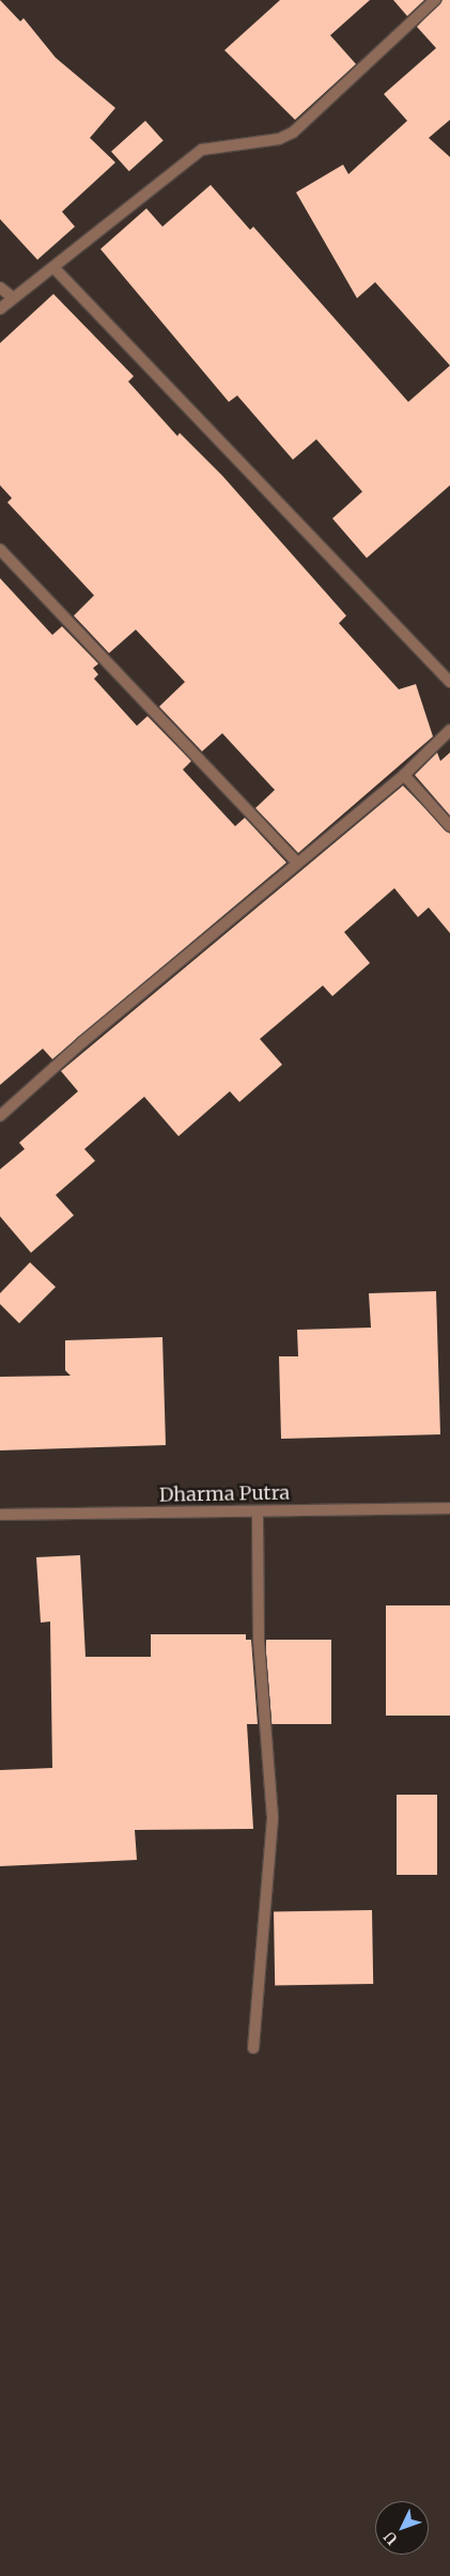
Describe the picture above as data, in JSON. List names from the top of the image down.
{
  "streets": {
    "street": ["Dharma Putra"]
  },
  "north": "bottom left"
}
